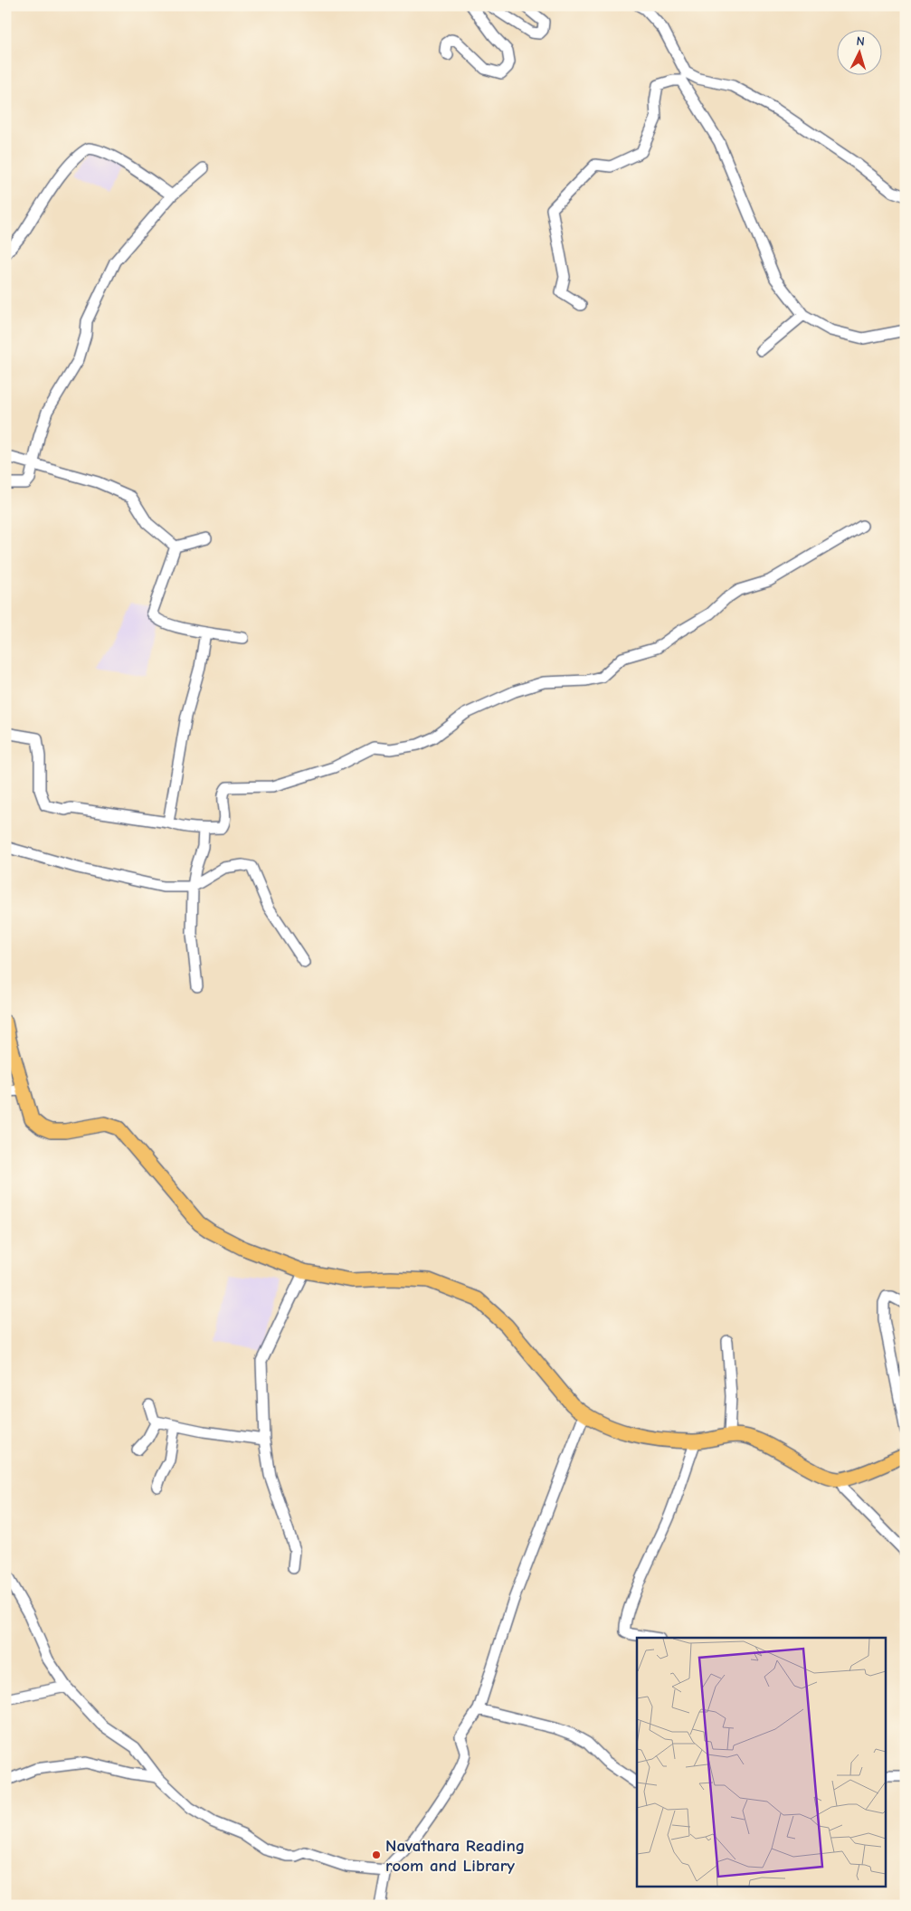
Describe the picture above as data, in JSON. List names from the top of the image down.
{
  "places": ["Navathara Reading room and Library"],
  "north": "top"
}
